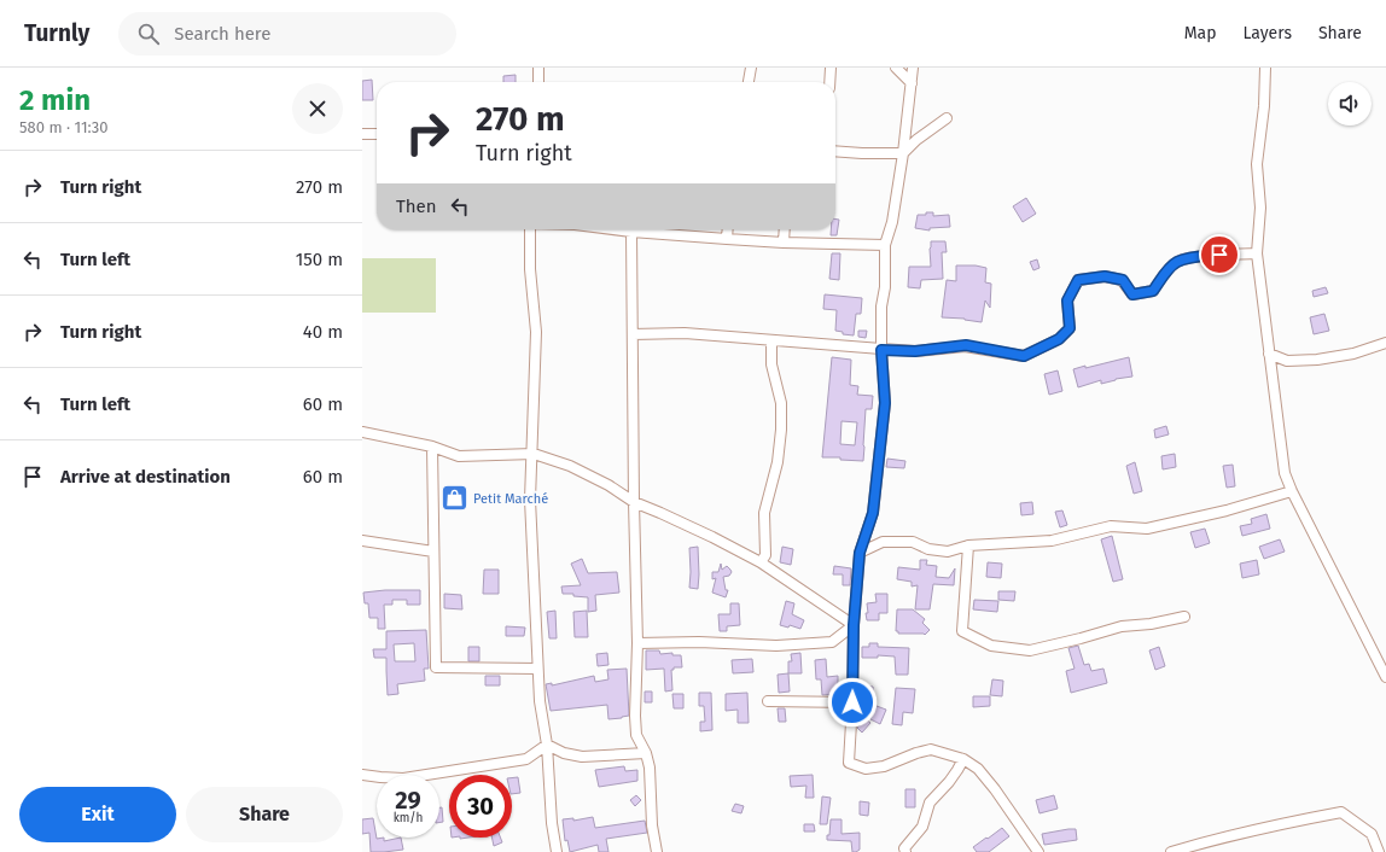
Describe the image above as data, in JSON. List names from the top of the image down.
{
  "places": {
    "shop": ["Petit Marché"]
  },
  "page": {
    "header": "Turnly",
    "search": "Search here",
    "nav": ["Map", "Layers", "Share"],
    "heading": ["2 min", "580 m · 11:30"],
    "turn": ["270 m", "Turn right"],
    "list": [
      {
        "name": "Turn right",
        "value": "270 m"
      },
      {
        "name": "Turn left",
        "value": "150 m"
      },
      {
        "name": "Turn right",
        "value": "40 m"
      },
      {
        "name": "Turn left",
        "value": "60 m"
      },
      {
        "name": "Arrive at destination",
        "value": "60 m"
      }
    ],
    "then": "Then",
    "speed": "29 km/h",
    "limit": "30",
    "buttons": ["Exit", "Share"]
  }
}
